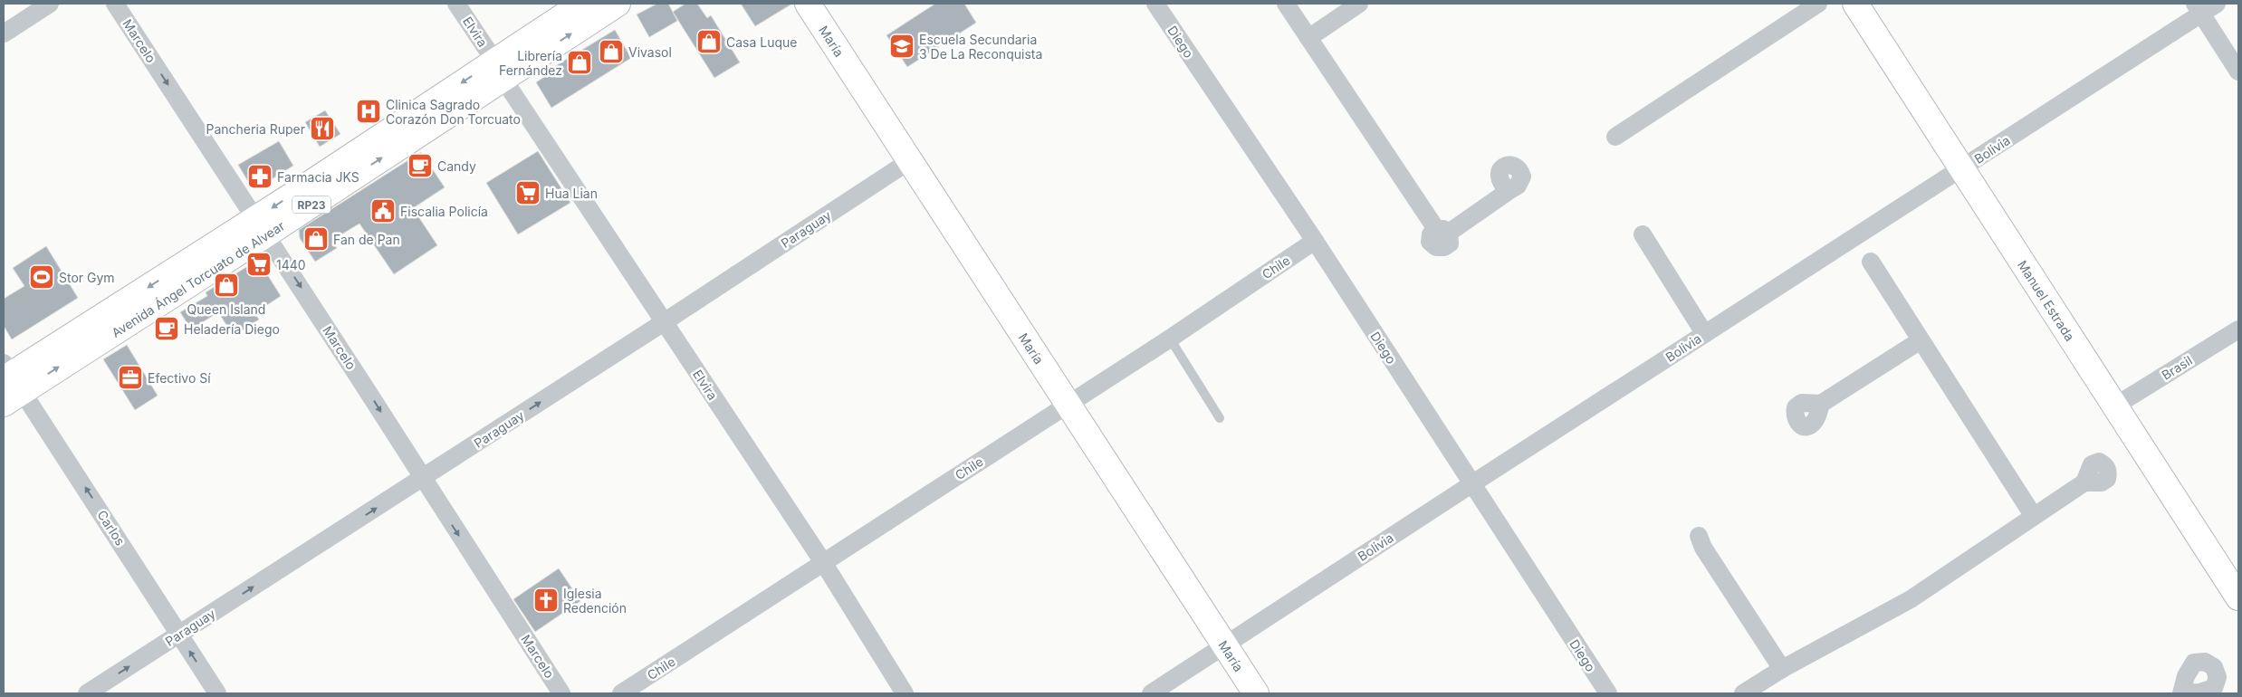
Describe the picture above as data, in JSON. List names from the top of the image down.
{
  "streets": {
    "street": [
      "Elvira",
      "Marcelo",
      "María",
      "Diego",
      "Bolivia",
      "RP23",
      "Paraguay",
      "Chile",
      "Avenida Ángel Torcuato de Alvear",
      "Manuel Estrada",
      "Brasil",
      "Carlos"
    ]
  },
  "crossings": [
    ["Elvira", "Paraguay"],
    ["Elvira", "Chile"],
    ["Elvira", "Avenida Ángel Torcuato de Alvear"],
    ["Marcelo", "Paraguay"],
    ["Marcelo", "Avenida Ángel Torcuato de Alvear"],
    ["María", "Bolivia"],
    ["María", "Paraguay"],
    ["María", "Chile"],
    ["Diego", "Bolivia"],
    ["Diego", "Chile"],
    ["Bolivia", "Manuel Estrada"],
    ["Paraguay", "Carlos"],
    ["Avenida Ángel Torcuato de Alvear", "Carlos"],
    ["Manuel Estrada", "Brasil"]
  ],
  "one_way": ["Marcelo", "Paraguay", "Carlos"],
  "places": {
    "shop": [
      "Casa Luque",
      "Vivasol",
      "Librería Fernández",
      "Fan de Pan",
      "Queen Island"
    ],
    "school or university": ["Escuela Secundaria 3 De La Reconquista"],
    "hospital": ["Clinica Sagrado Corazón Don Torcuato"],
    "restaurant": ["Pancheria Ruper"],
    "cafe": ["Candy", "Heladería Diego"],
    "pharmacy": ["Farmacia JKS"],
    "supermarket": ["Hua Lian", "1440"],
    "public building": ["Fiscalia Policía"],
    "sports": ["Stor Gym"],
    "office": ["Efectivo Sí"],
    "church": ["Iglesia Redención"]
  }
}
